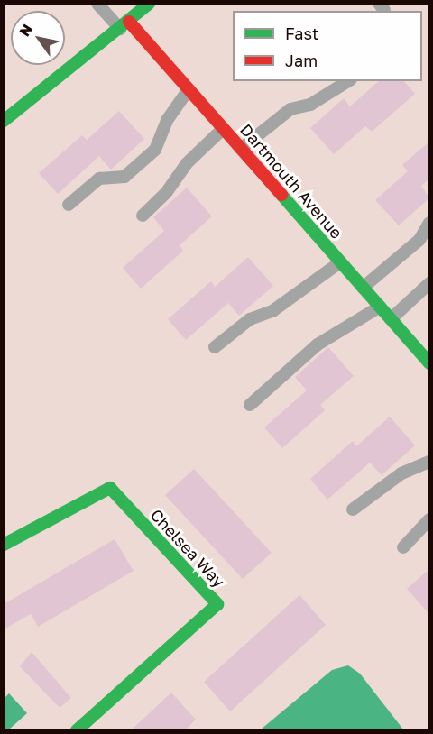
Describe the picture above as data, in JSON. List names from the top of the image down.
{
  "streets": {
    "street": ["Dartmouth Avenue", "Chelsea Way"]
  },
  "legend": ["Fast", "Jam"],
  "north": "top left"
}
